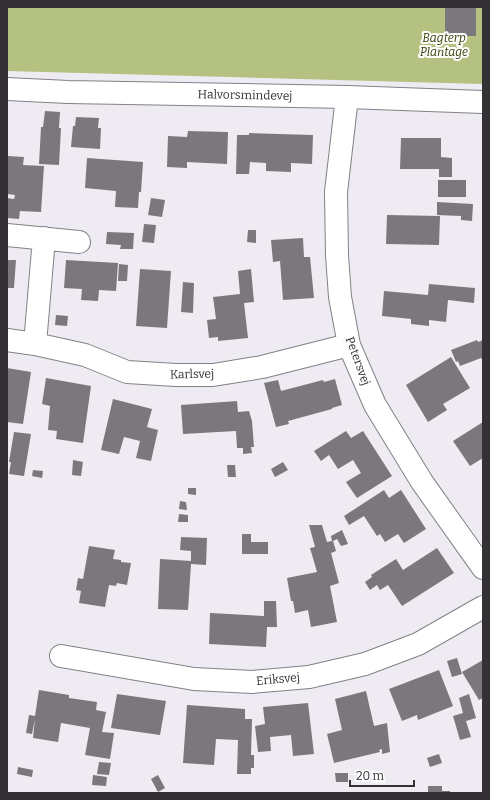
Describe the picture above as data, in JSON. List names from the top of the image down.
{
  "streets": {
    "street": [
      "Halvorsmindevej",
      "Petersvej",
      "Karlsvej",
      "Eriksvej"
    ]
  },
  "crossings": [
    ["Halvorsmindevej", "Petersvej"],
    ["Petersvej", "Karlsvej"]
  ],
  "parks": ["Bagterp Plantage"],
  "scale_bar": "20 m"
}
